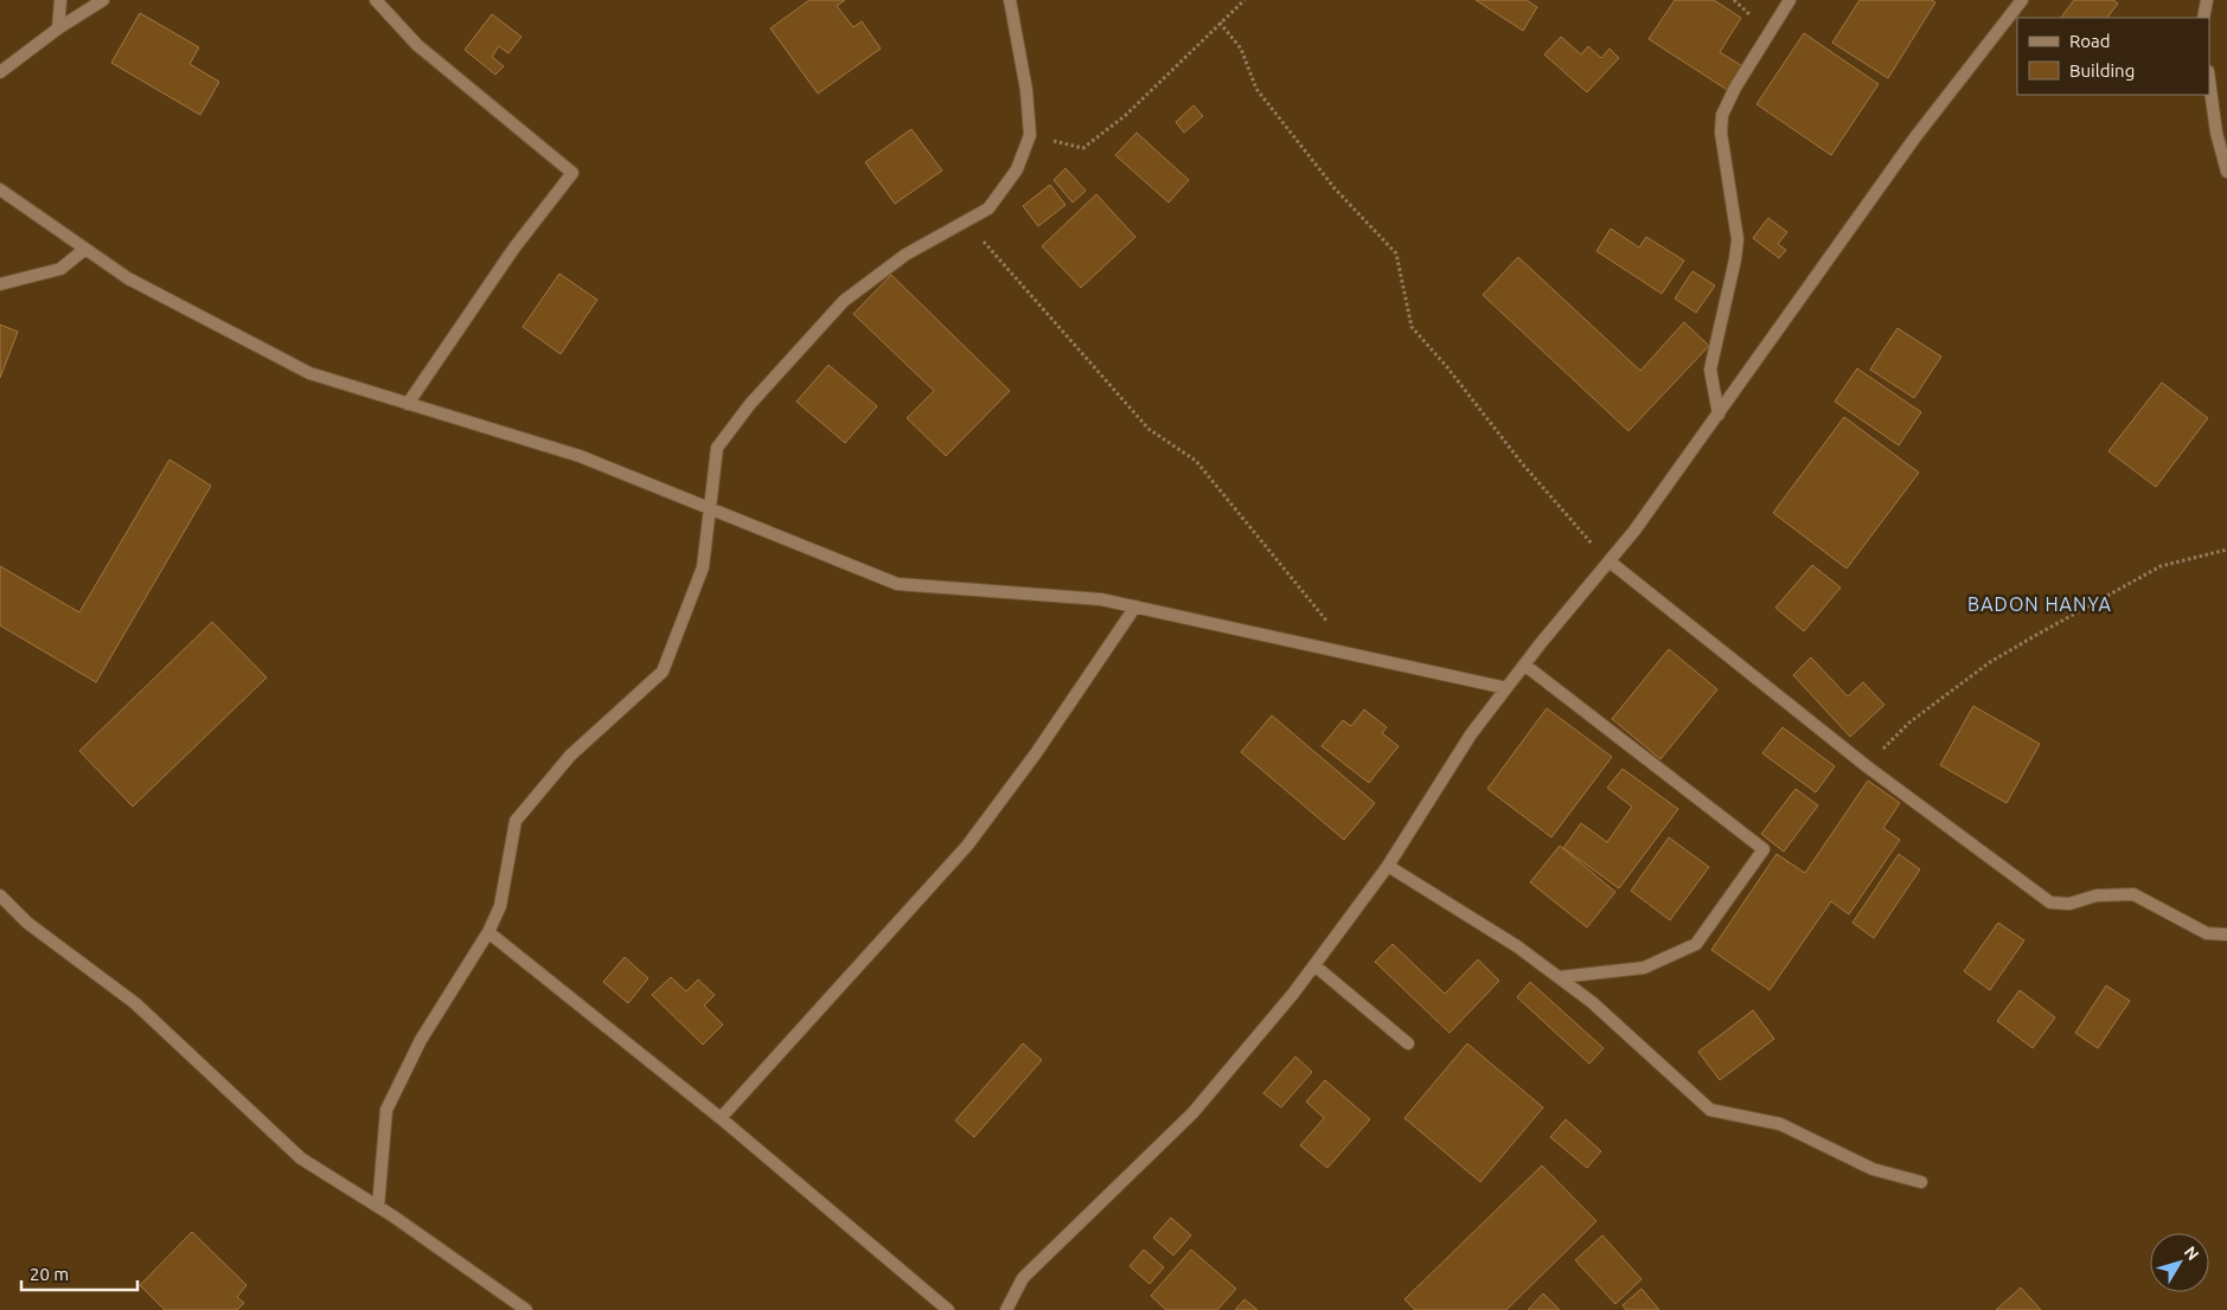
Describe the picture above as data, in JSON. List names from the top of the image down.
{
  "districts": ["BADON HANYA"],
  "legend": ["Road", "Building"],
  "scale_bar": "20 m",
  "north": "top right"
}
